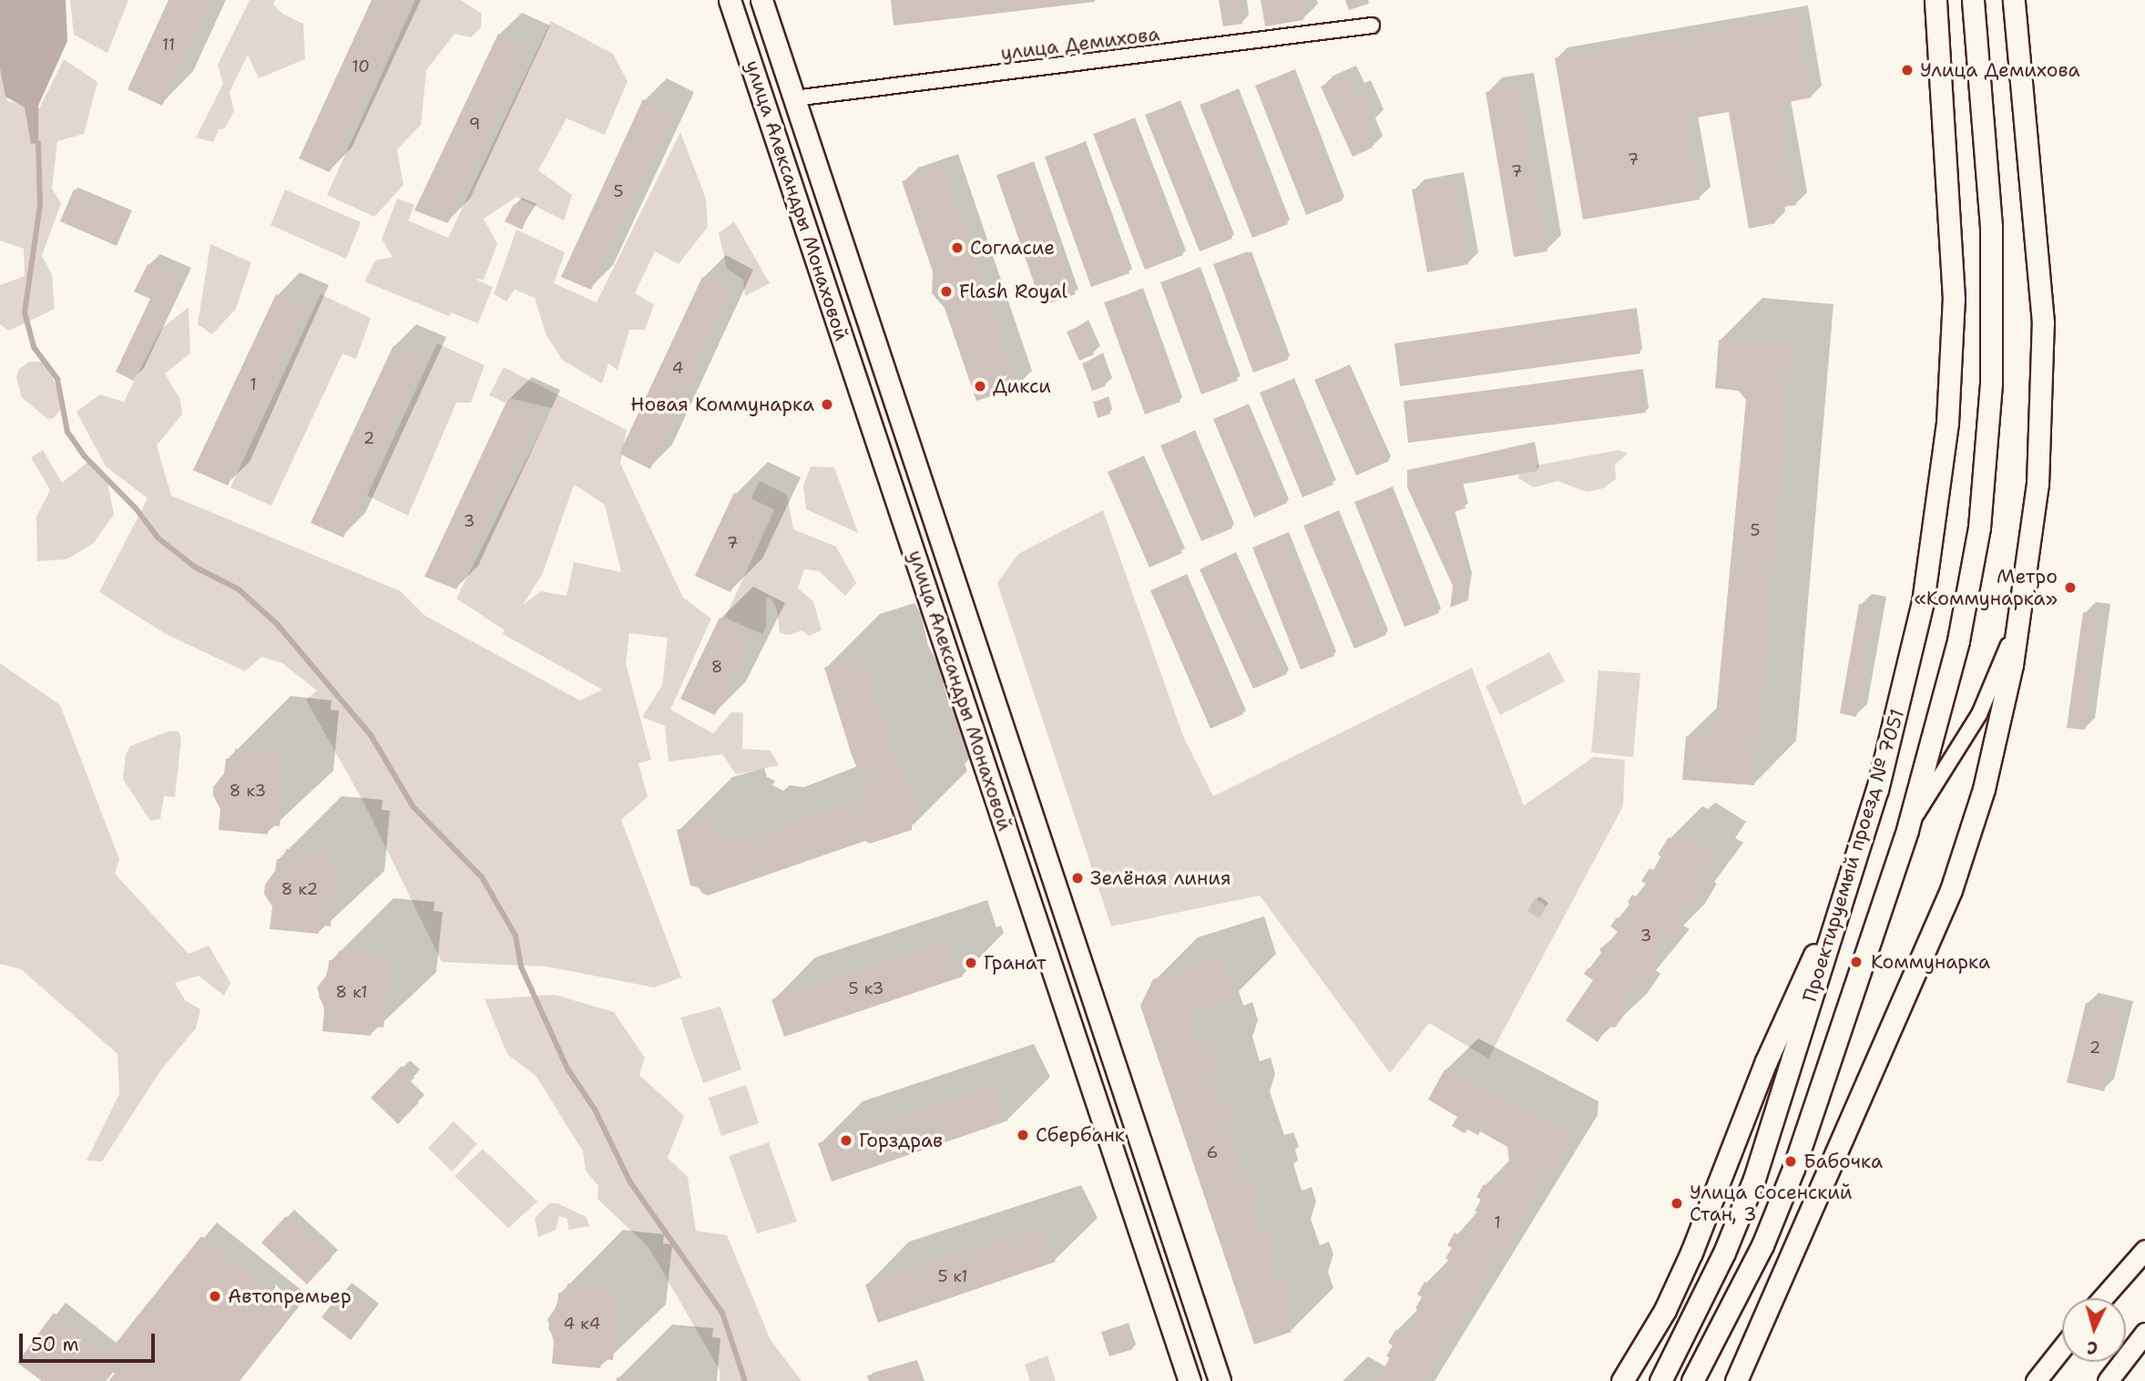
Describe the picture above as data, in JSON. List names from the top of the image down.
{
  "streets": {
    "main road": ["улица Александры Монаховой", "Проектируемый проезд № 7051"],
    "street": ["улица Демихова"]
  },
  "crossings": [
    ["улица Демихова", "улица Александры Монаховой"]
  ],
  "places": [
    "Улица Демихова",
    "Согласие",
    "Flash Royal",
    "Дикси",
    "Новая Коммунарка",
    "Метро «Коммунарка»",
    "Зелёная линия",
    "Коммунарка",
    "Гранат",
    "Сбербанк",
    "Горздрав",
    "Бабочка",
    "Улица Сосенский Стан, 3",
    "Автопремьер"
  ],
  "house_numbers": [
    "11",
    "10",
    "9",
    "7",
    "7",
    "5",
    "4",
    "1",
    "2",
    "3",
    "5",
    "7",
    "8",
    "8 к3",
    "8 к2",
    "3",
    "5 к3",
    "8 к1",
    "2",
    "6",
    "1",
    "5 к1",
    "4 к4"
  ],
  "scale_bar": "50 m",
  "north": "bottom"
}
